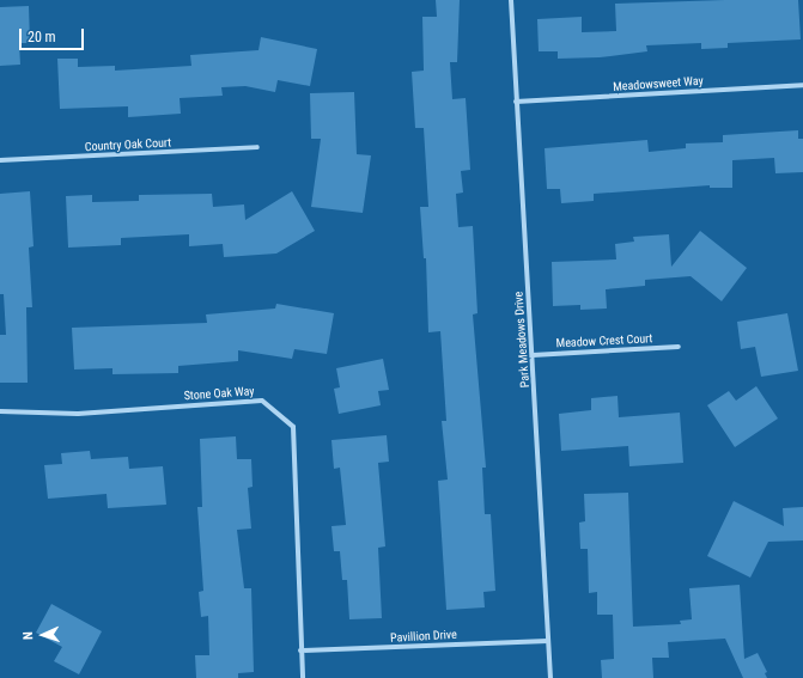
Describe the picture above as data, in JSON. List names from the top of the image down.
{
  "streets": {
    "street": [
      "Meadowsweet Way",
      "Country Oak Court",
      "Park Meadows Drive",
      "Meadow Crest Court",
      "Stone Oak Way",
      "Pavillion Drive"
    ]
  },
  "crossings": [
    ["Meadowsweet Way", "Park Meadows Drive"],
    ["Park Meadows Drive", "Meadow Crest Court"],
    ["Park Meadows Drive", "Pavillion Drive"],
    ["Stone Oak Way", "Pavillion Drive"]
  ],
  "scale_bar": "20 m",
  "north": "left"
}
